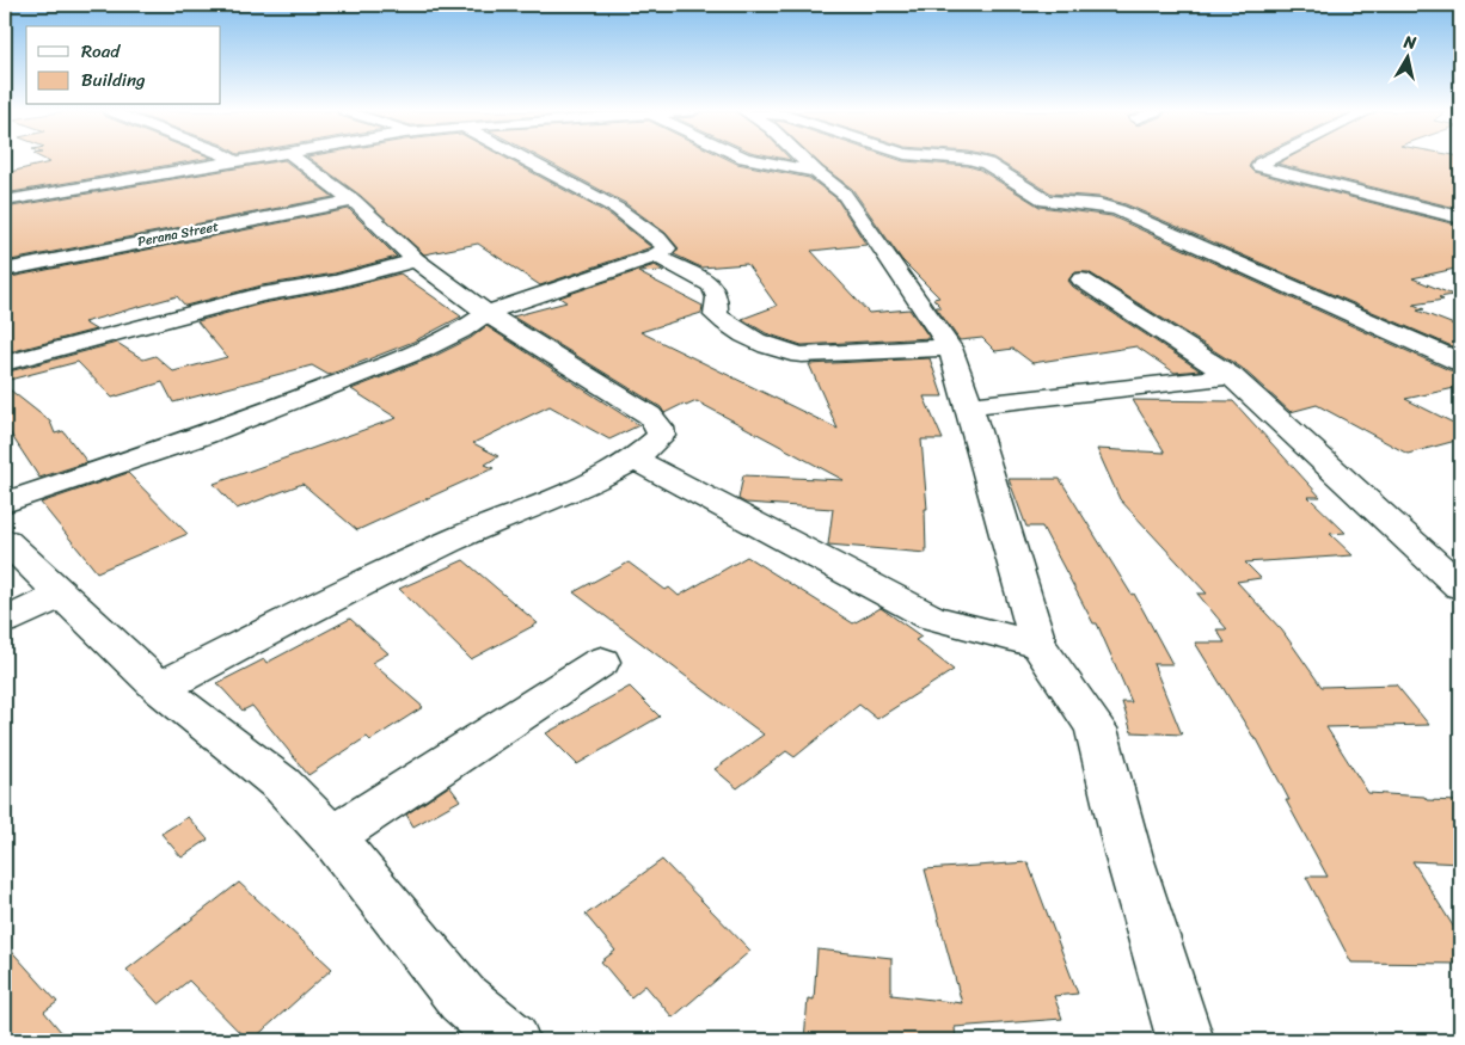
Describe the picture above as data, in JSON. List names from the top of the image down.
{
  "streets": {
    "street": ["Perana Street"]
  },
  "legend": ["Road", "Building"],
  "north": "top"
}
